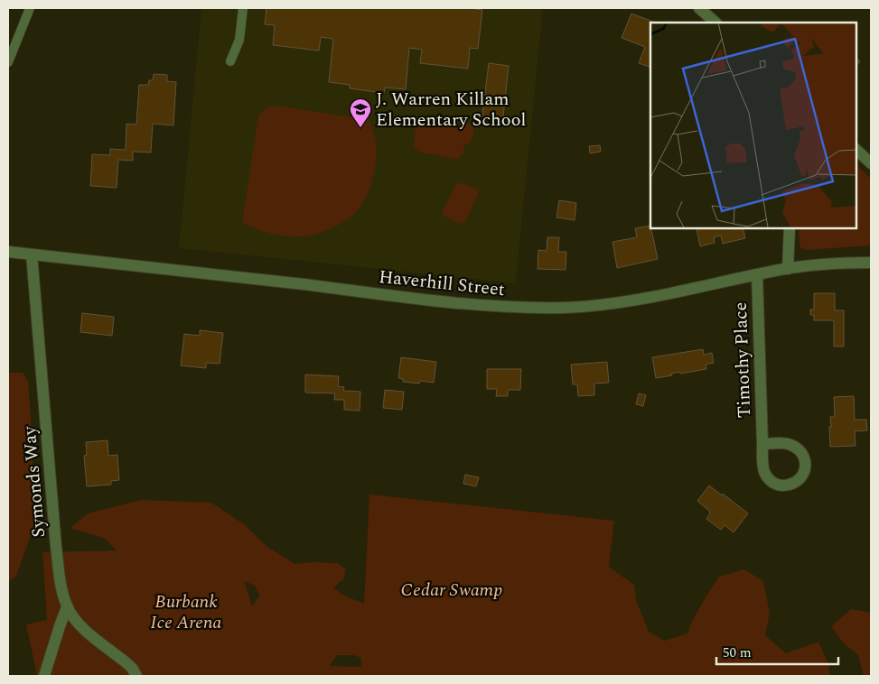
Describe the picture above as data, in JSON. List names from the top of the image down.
{
  "streets": {
    "street": ["Haverhill Street", "Timothy Place", "Symonds Way"]
  },
  "crossings": [
    ["Haverhill Street", "Timothy Place"],
    ["Haverhill Street", "Symonds Way"]
  ],
  "parks": ["Cedar Swamp", "Burbank Ice Arena"],
  "places": {
    "school or university": ["J. Warren Killam Elementary School"]
  },
  "scale_bar": "50 m"
}
